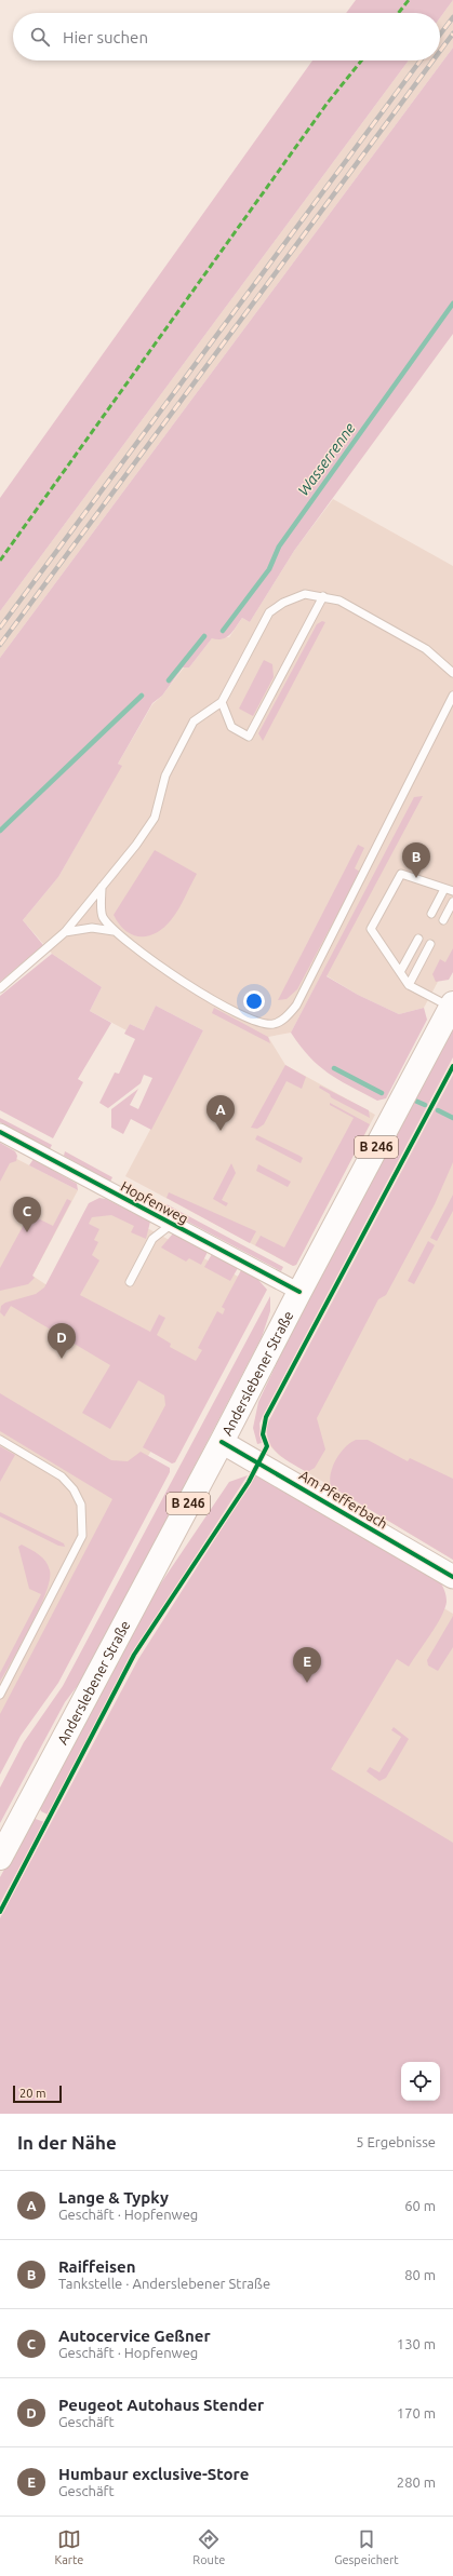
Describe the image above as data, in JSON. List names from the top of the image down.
{
  "streets": {
    "main road": ["B 246", "Anderslebener Straße"],
    "street": ["Hopfenweg", "Am Pfefferbach"]
  },
  "crossings": [
    ["Hopfenweg", "Anderslebener Straße"],
    ["Anderslebener Straße", "Am Pfefferbach"]
  ],
  "water": ["Wasserrenne"],
  "scale_bar": "20 m",
  "page": {
    "search": "Hier suchen",
    "pins": [
      "B",
      "A",
      "C",
      "D",
      "E"
    ],
    "scale": "20 m",
    "heading": ["In der Nähe", "5 Ergebnisse"],
    "list": [
      {
        "mark": "A",
        "name": "Lange & Typky",
        "note": "Geschäft · Hopfenweg",
        "value": "60 m"
      },
      {
        "mark": "B",
        "name": "Raiffeisen",
        "note": "Tankstelle · Anderslebener Straße",
        "value": "80 m"
      },
      {
        "mark": "C",
        "name": "Autocervice Geßner",
        "note": "Geschäft · Hopfenweg",
        "value": "130 m"
      },
      {
        "mark": "D",
        "name": "Peugeot Autohaus Stender",
        "note": "Geschäft",
        "value": "170 m"
      },
      {
        "mark": "E",
        "name": "Humbaur exclusive-Store",
        "note": "Geschäft",
        "value": "280 m"
      }
    ],
    "nav": ["Karte", "Route", "Gespeichert"]
  }
}
